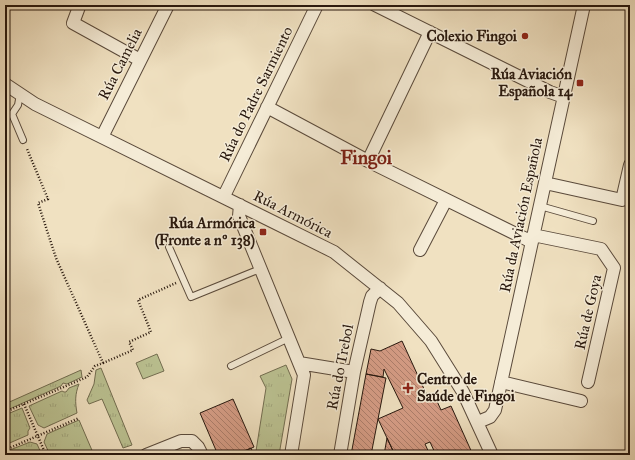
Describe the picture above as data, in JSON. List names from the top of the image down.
{
  "streets": {
    "street": [
      "Rúa Camelia",
      "Rúa do Padre Sarmiento",
      "Rúa Armórica",
      "Rúa da Aviación Española",
      "Rúa de Goya",
      "Rúa do Trebol"
    ]
  },
  "crossings": [
    ["Rúa Camelia", "Rúa Armórica"],
    ["Rúa do Padre Sarmiento", "Rúa Armórica"],
    ["Rúa do Padre Sarmiento", "Rúa de Goya"],
    ["Rúa Armórica", "Rúa da Aviación Española"],
    ["Rúa Armórica", "Rúa do Trebol"],
    ["Rúa da Aviación Española", "Rúa de Goya"]
  ],
  "districts": ["Fingoi"],
  "places": {
    "other": ["Colexio Fingoi"],
    "transit": ["Rúa Aviación Española 14", "Rúa Armórica (Fronte a nº 138)"],
    "health": ["Centro de Saúde de Fingoi"]
  }
}
